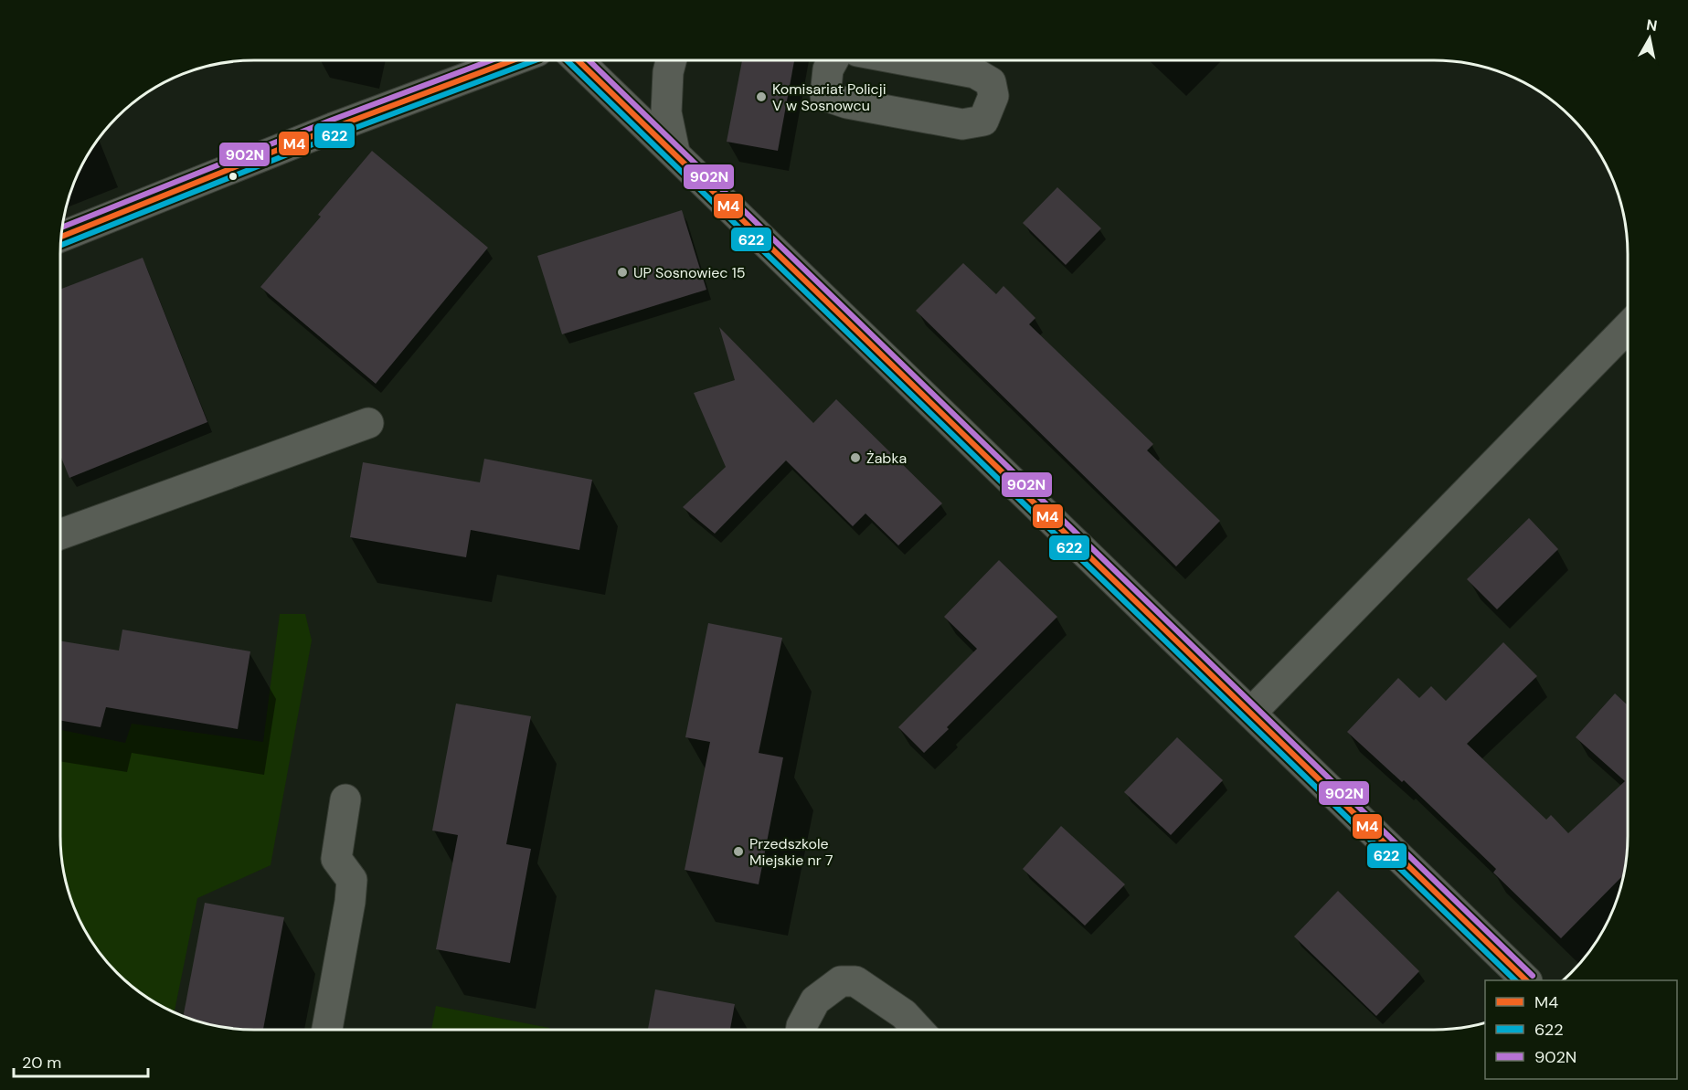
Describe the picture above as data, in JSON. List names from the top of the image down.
{
  "places": [
    "Komisariat Policji V w Sosnowcu",
    "UP Sosnowiec 15",
    "Żabka",
    "Przedszkole Miejskie nr 7"
  ],
  "lines": ["transit line M4", "transit line 622", "transit line 902N"],
  "legend": ["M4", "622", "902N"],
  "scale_bar": "20 m",
  "north": "top"
}
